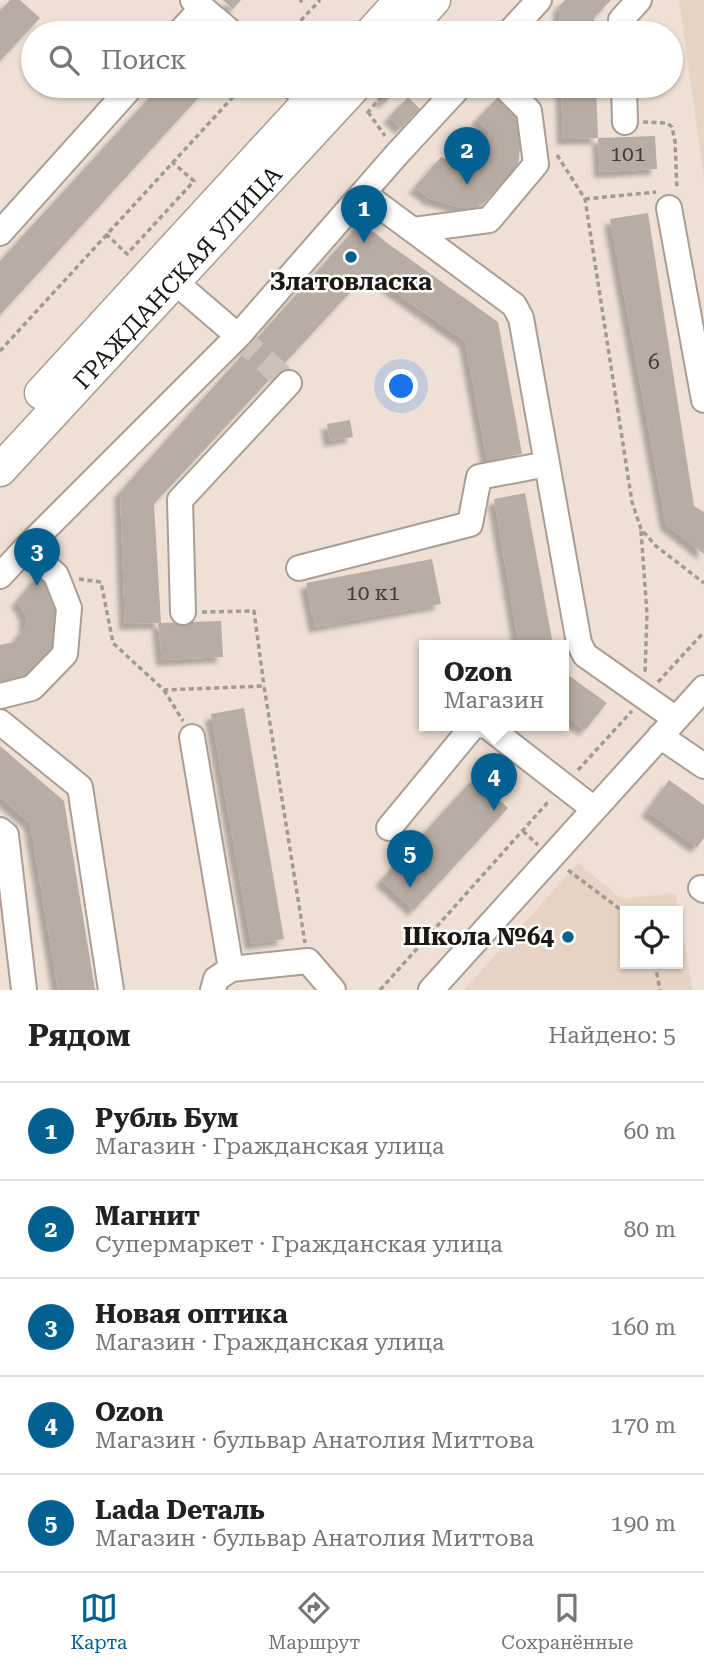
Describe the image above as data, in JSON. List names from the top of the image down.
{
  "streets": {
    "main road": ["ГРАЖДАНСКАЯ УЛИЦА"]
  },
  "places": ["Златовласка", "Школа №64"],
  "house_numbers": ["101", "6", "10 к1"],
  "page": {
    "search": "Поиск",
    "pins": [
      "2",
      "1",
      "3",
      "4",
      "5"
    ],
    "popup": ["Ozon", "Магазин"],
    "heading": ["Рядом", "Найдено: 5"],
    "list": [
      {
        "mark": "1",
        "name": "Рубль Бум",
        "note": "Магазин · Гражданская улица",
        "value": "60 m"
      },
      {
        "mark": "2",
        "name": "Магнит",
        "note": "Супермаркет · Гражданская улица",
        "value": "80 m"
      },
      {
        "mark": "3",
        "name": "Новая оптика",
        "note": "Магазин · Гражданская улица",
        "value": "160 m"
      },
      {
        "mark": "4",
        "name": "Ozon",
        "note": "Магазин · бульвар Анатолия Миттова",
        "value": "170 m"
      },
      {
        "mark": "5",
        "name": "Lada Dеталь",
        "note": "Магазин · бульвар Анатолия Миттова",
        "value": "190 m"
      }
    ],
    "nav": ["Карта", "Маршрут", "Сохранённые"]
  }
}
